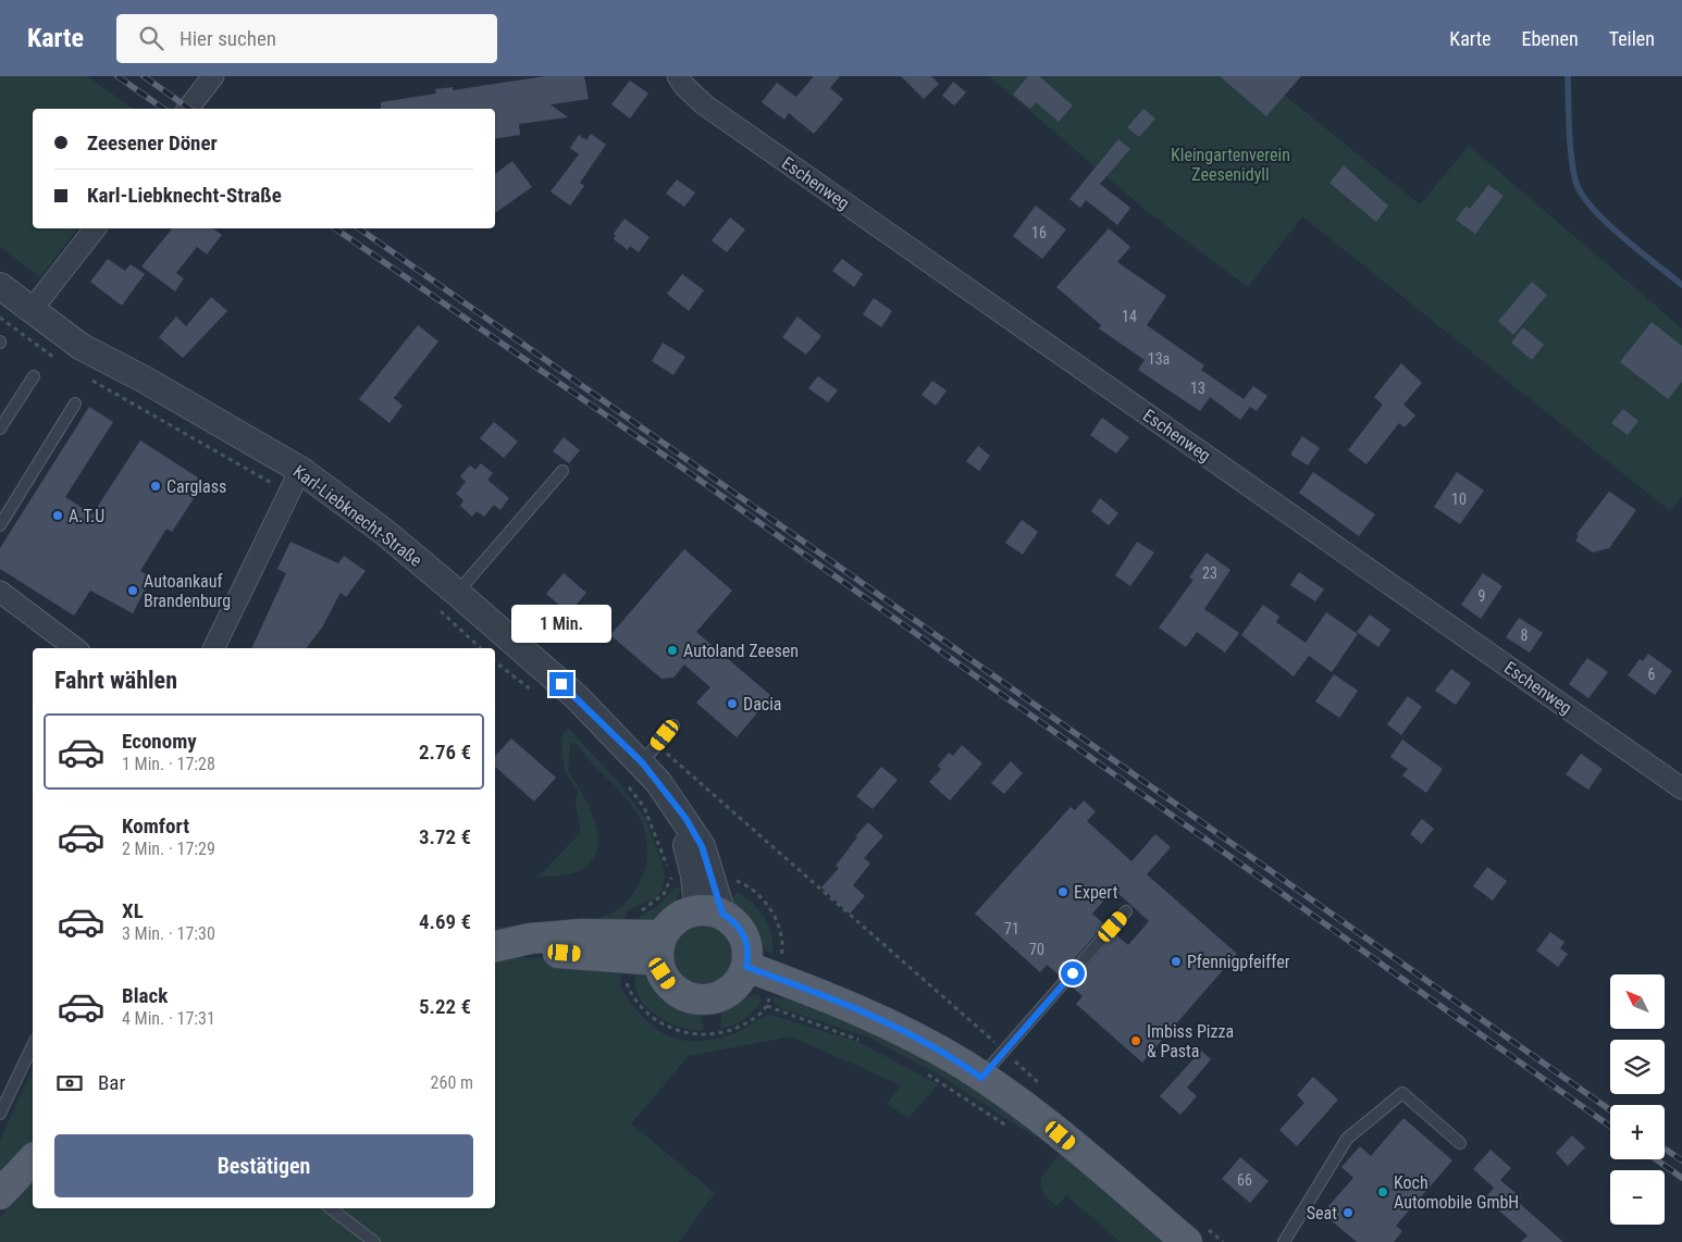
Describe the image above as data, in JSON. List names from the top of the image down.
{
  "streets": {
    "street": ["Eschenweg", "Karl-Liebknecht-Straße"]
  },
  "parks": ["Kleingartenverein Zeesenidyll"],
  "places": [
    "Carglass",
    "A.T.U",
    "Autoankauf Brandenburg",
    "Autoland Zeesen",
    "Dacia",
    "Expert",
    "Pfennigpfeiffer",
    "Imbiss Pizza & Pasta",
    "Koch Automobile GmbH",
    "Seat"
  ],
  "house_numbers": [
    "16",
    "14",
    "13a",
    "13",
    "10",
    "23",
    "9",
    "8",
    "6",
    "71",
    "70",
    "66"
  ],
  "north": "top left",
  "page": {
    "header": "Karte",
    "search": "Hier suchen",
    "nav": ["Karte", "Ebenen", "Teilen"],
    "banner": ["Zeesener Döner", "Karl-Liebknecht-Straße"],
    "bubble": "1 Min.",
    "heading": "Fahrt wählen",
    "list": [
      {
        "name": "Economy",
        "note": "1 Min. · 17:28",
        "value": "2.76 €"
      },
      {
        "name": "Komfort",
        "note": "2 Min. · 17:29",
        "value": "3.72 €"
      },
      {
        "name": "XL",
        "note": "3 Min. · 17:30",
        "value": "4.69 €"
      },
      {
        "name": "Black",
        "note": "4 Min. · 17:31",
        "value": "5.22 €"
      }
    ],
    "map_buttons": ["+", "−"],
    "pay": ["Bar", "260 m"],
    "buttons": "Bestätigen"
  }
}
